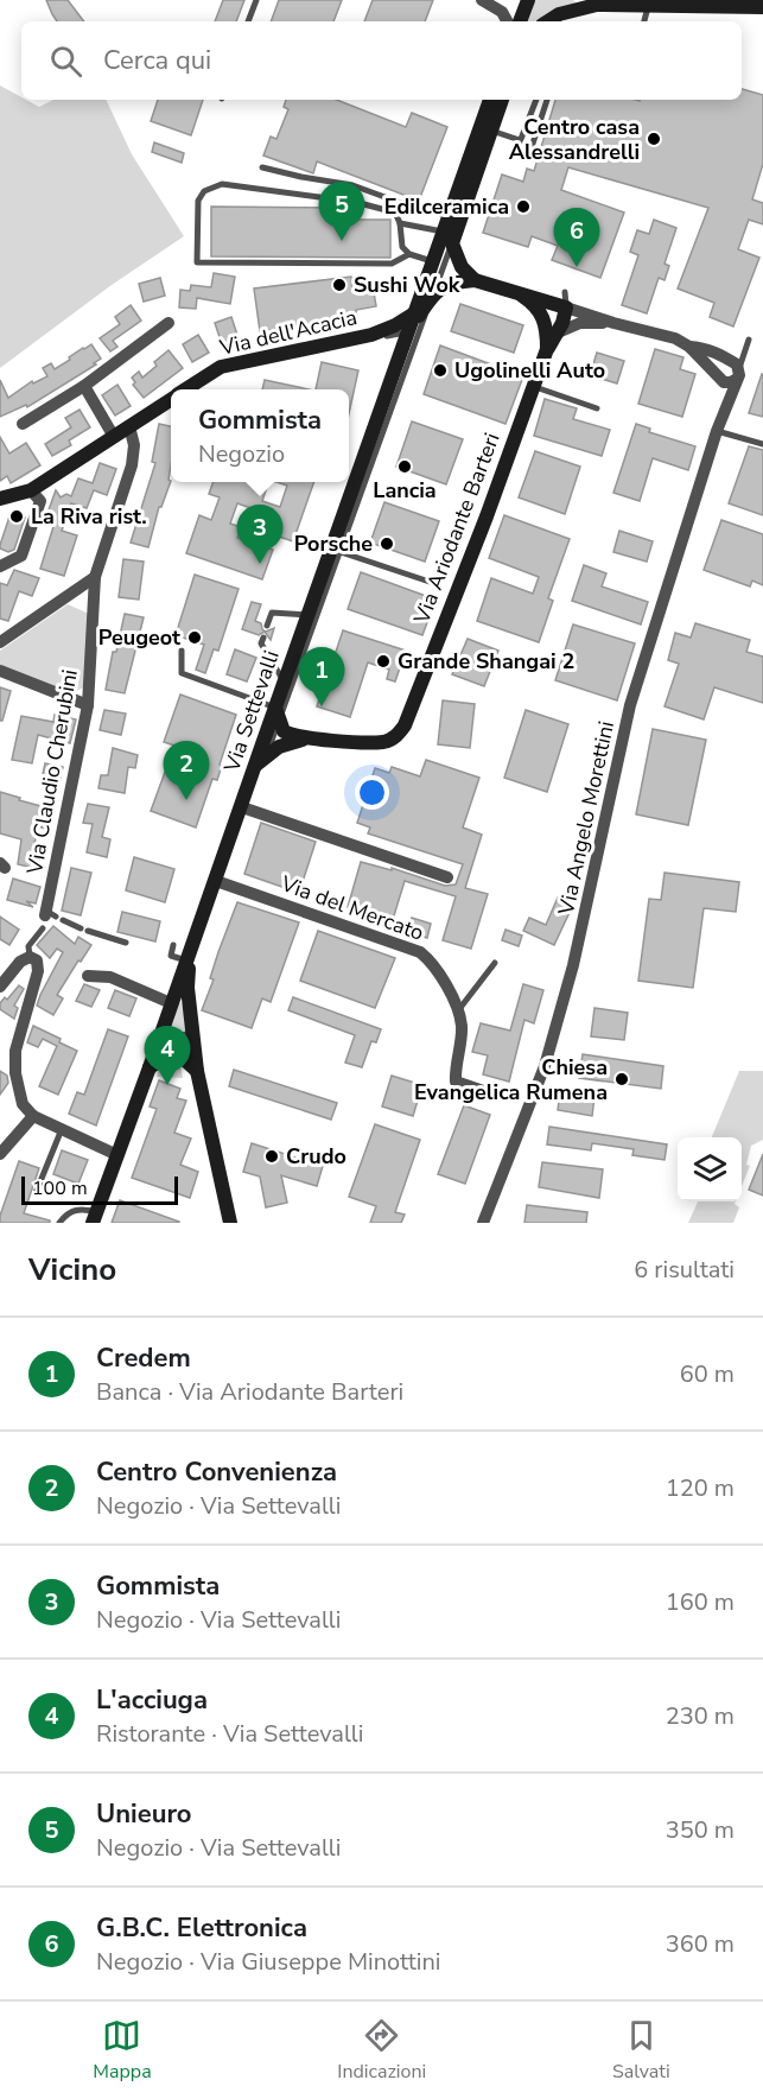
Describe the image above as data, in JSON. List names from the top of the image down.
{
  "streets": {
    "main road": ["Via dell'Acacia", "Via Ariodante Barteri", "Via Settevalli"],
    "street": ["Via Claudio Cherubini", "Via Angelo Morettini", "Via del Mercato"]
  },
  "crossings": [
    ["Via dell'Acacia", "Via Settevalli"],
    ["Via dell'Acacia", "Via Claudio Cherubini"],
    ["Via Settevalli", "Via del Mercato"]
  ],
  "places": [
    "Centro casa Alessandrelli",
    "Edilceramica",
    "Sushi Wok",
    "Ugolinelli Auto",
    "Lancia",
    "La Riva rist.",
    "Porsche",
    "Peugeot",
    "Grande Shangai 2",
    "Chiesa Evangelica Rumena",
    "Crudo"
  ],
  "scale_bar": "100 m",
  "page": {
    "search": "Cerca qui",
    "pins": [
      "5",
      "6",
      "3",
      "1",
      "2",
      "4"
    ],
    "popup": ["Gommista", "Negozio"],
    "scale": "100 m",
    "heading": ["Vicino", "6 risultati"],
    "list": [
      {
        "mark": "1",
        "name": "Credem",
        "note": "Banca · Via Ariodante Barteri",
        "value": "60 m"
      },
      {
        "mark": "2",
        "name": "Centro Convenienza",
        "note": "Negozio · Via Settevalli",
        "value": "120 m"
      },
      {
        "mark": "3",
        "name": "Gommista",
        "note": "Negozio · Via Settevalli",
        "value": "160 m"
      },
      {
        "mark": "4",
        "name": "L'acciuga",
        "note": "Ristorante · Via Settevalli",
        "value": "230 m"
      },
      {
        "mark": "5",
        "name": "Unieuro",
        "note": "Negozio · Via Settevalli",
        "value": "350 m"
      },
      {
        "mark": "6",
        "name": "G.B.C. Elettronica",
        "note": "Negozio · Via Giuseppe Minottini",
        "value": "360 m"
      }
    ],
    "nav": ["Mappa", "Indicazioni", "Salvati"]
  }
}
